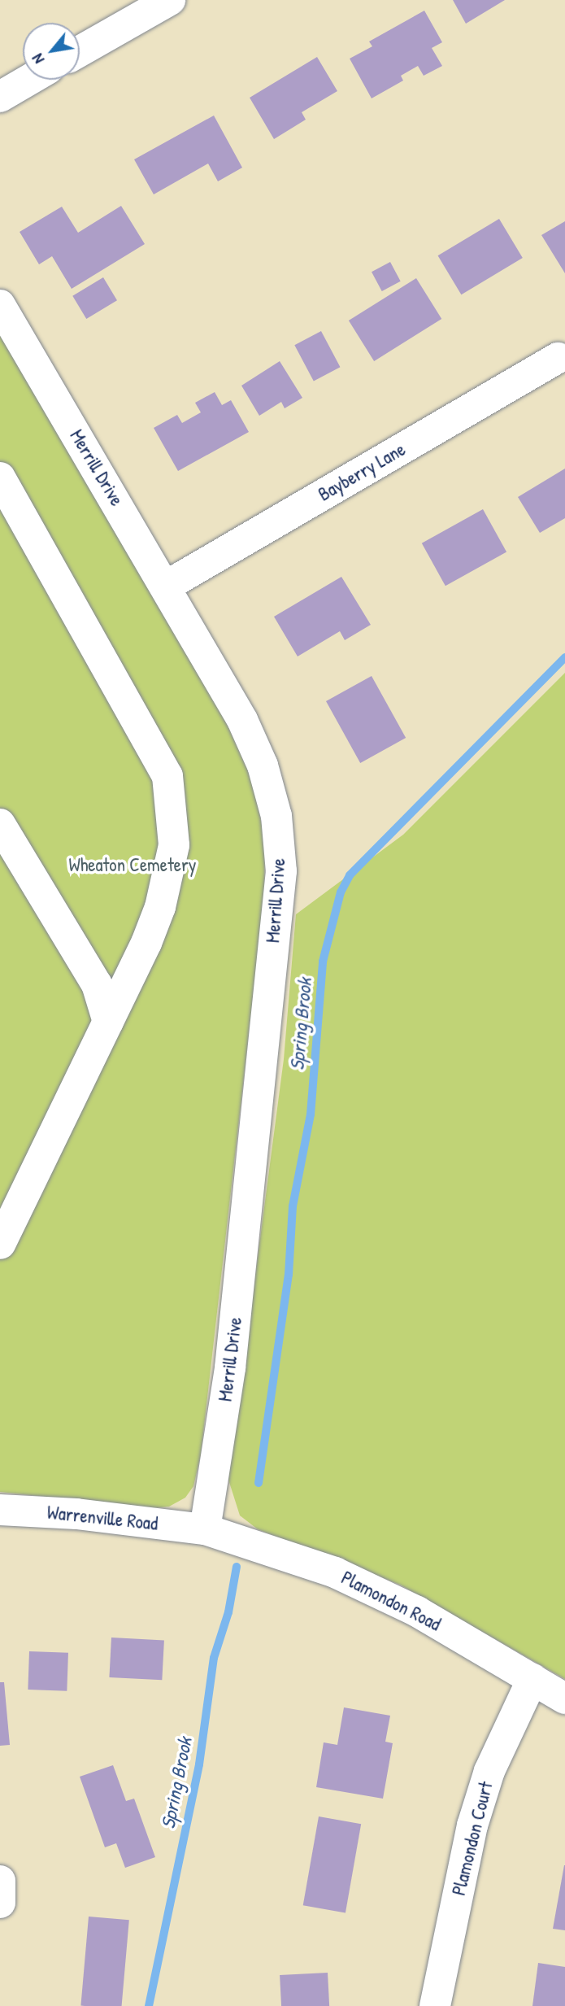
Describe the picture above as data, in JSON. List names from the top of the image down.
{
  "streets": {
    "street": [
      "Merrill Drive",
      "Bayberry Lane",
      "Warrenville Road",
      "Plamondon Road",
      "Plamondon Court"
    ]
  },
  "crossings": [
    ["Merrill Drive", "Bayberry Lane"],
    ["Merrill Drive", "Warrenville Road"],
    ["Merrill Drive", "Plamondon Road"],
    ["Warrenville Road", "Plamondon Road"],
    ["Plamondon Road", "Plamondon Court"]
  ],
  "water": ["Spring Brook"],
  "parks": ["Wheaton Cemetery"],
  "north": "bottom left"
}
